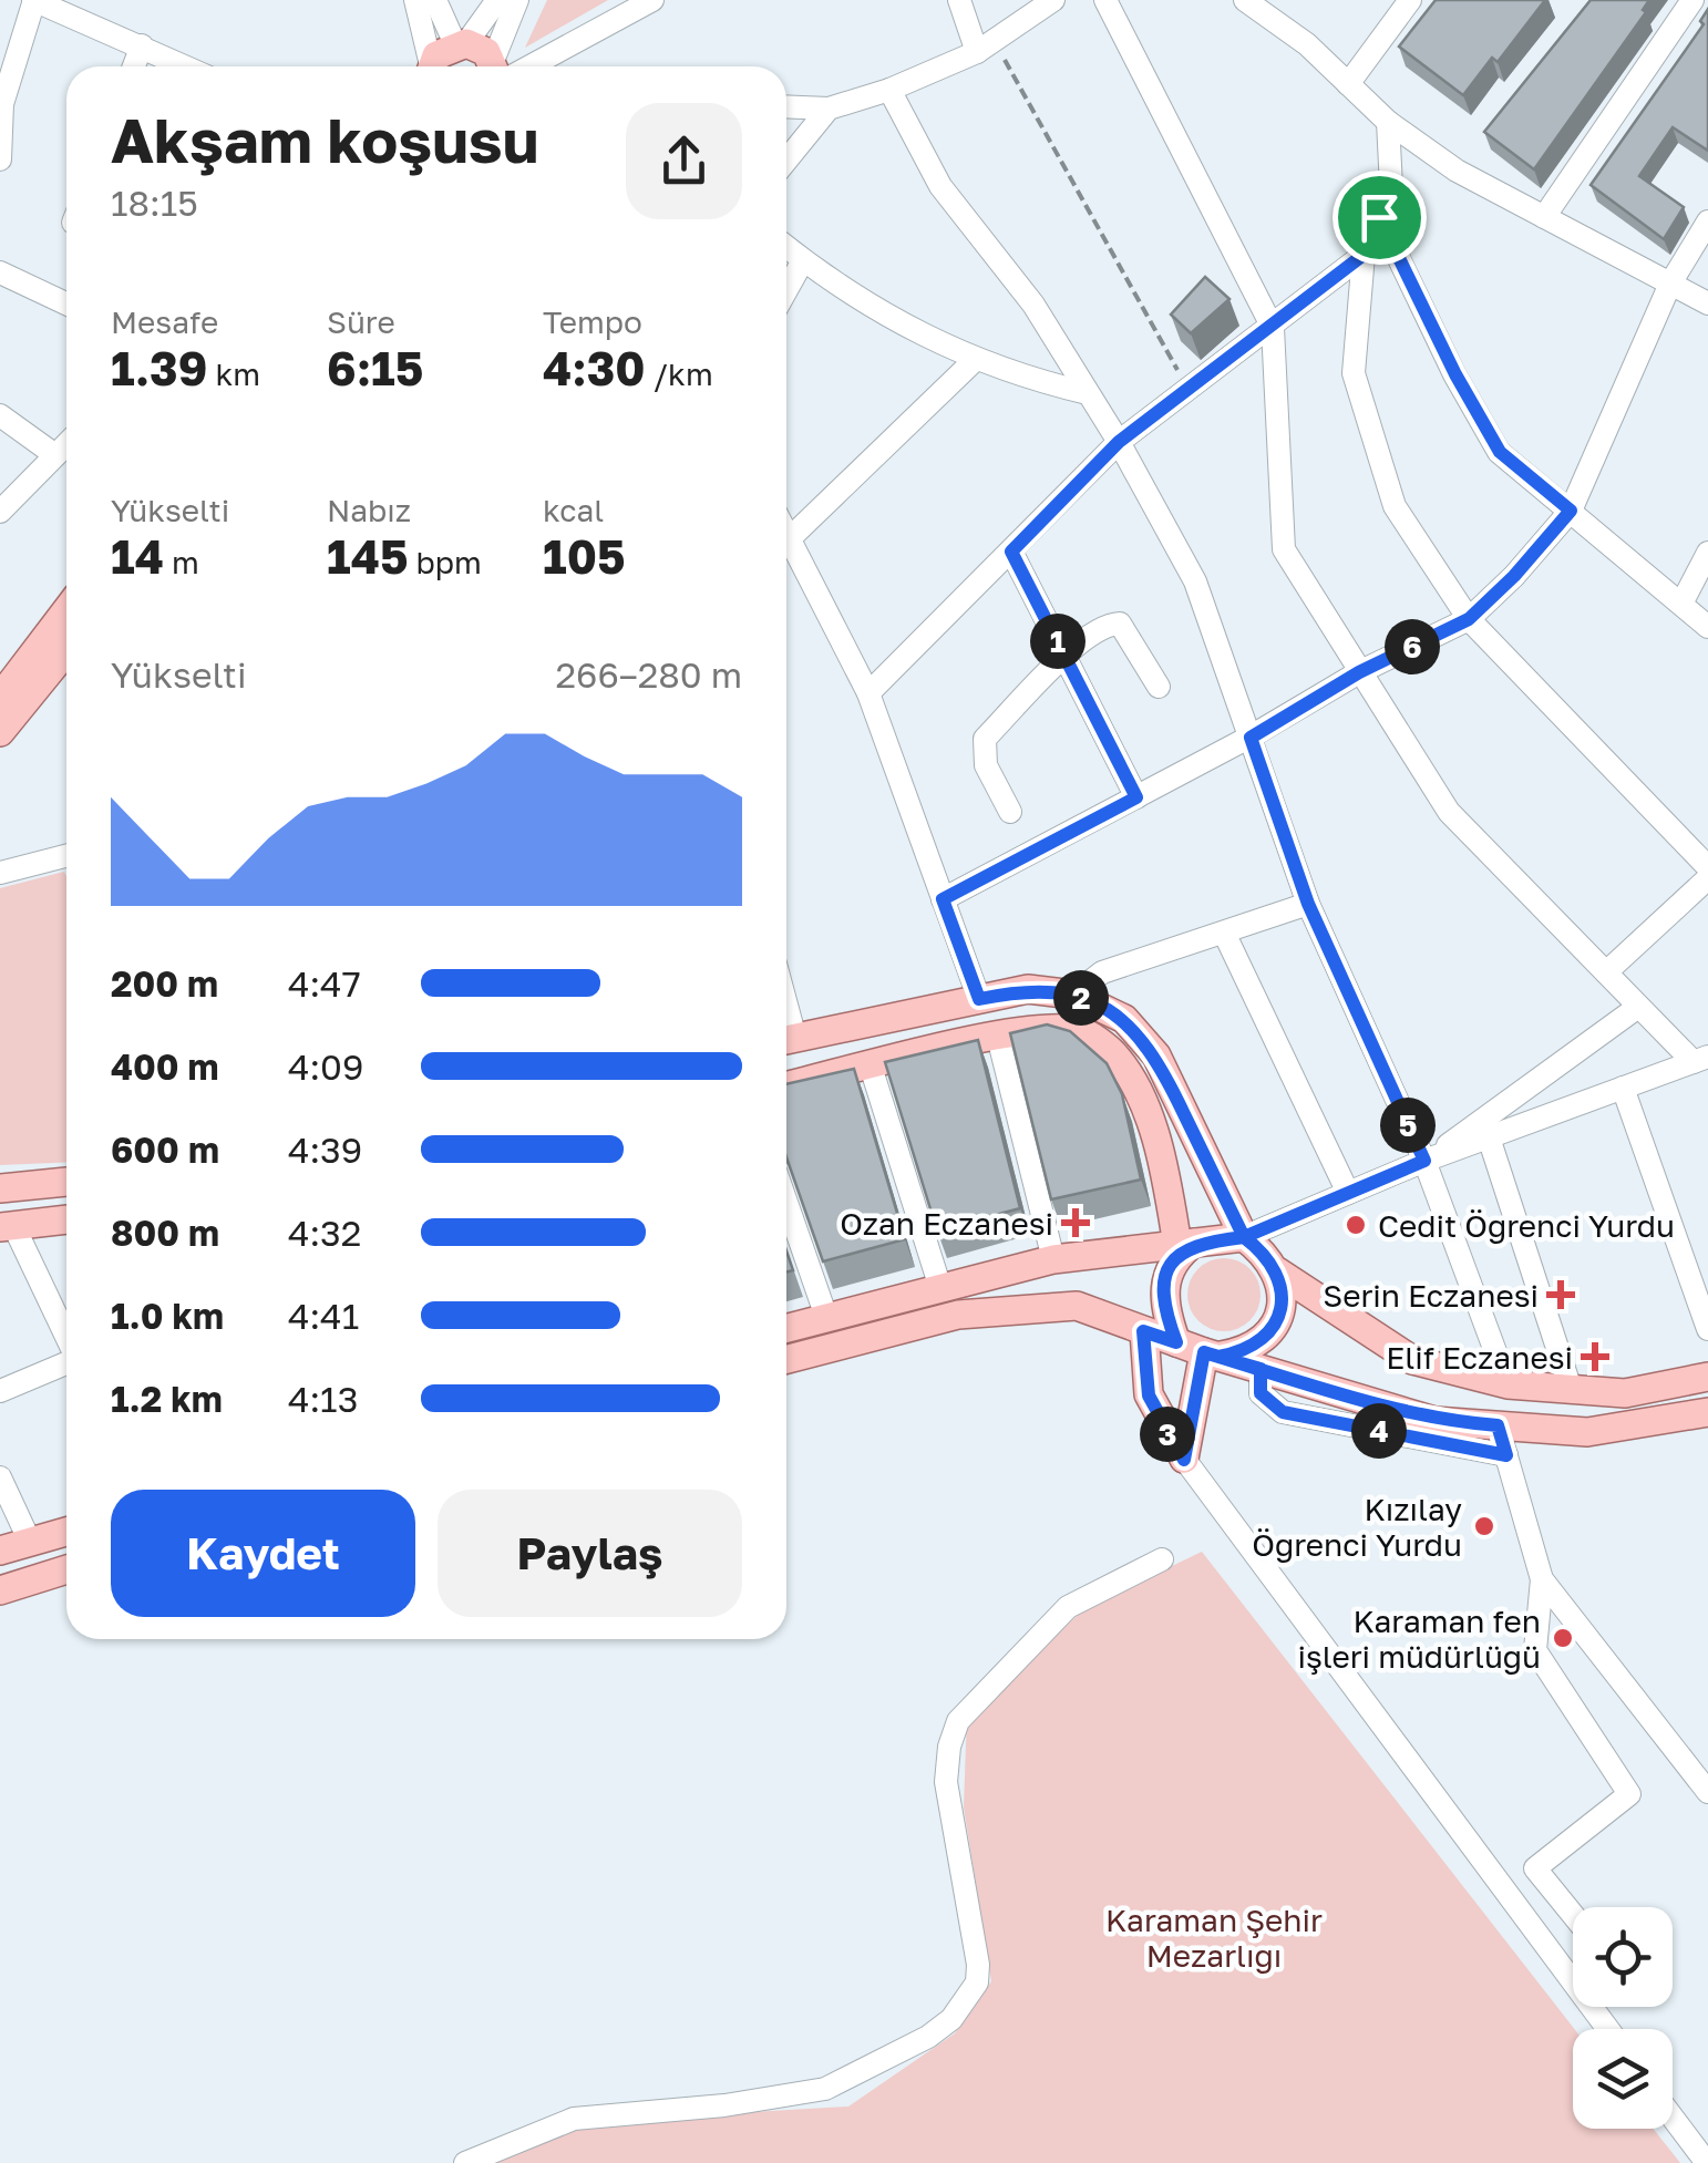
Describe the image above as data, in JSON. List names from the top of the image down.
{
  "parks": ["Karaman Şehir Mezarlığı"],
  "places": {
    "health": ["Ozan Eczanesi", "Serin Eczanesi", "Elif Eczanesi"],
    "other": ["Cedit Öğrenci Yurdu", "Kızılay Öğrenci Yurdu", "Karaman fen işleri müdürlüğü"]
  },
  "page": {
    "heading": ["Akşam koşusu", "18:15"],
    "stats": [
      ["Mesafe", "1.39 km"],
      ["Süre", "6:15"],
      ["Tempo", "4:30 /km"],
      ["Yükselti", "14 m"],
      ["Nabız", "145 bpm"],
      ["kcal", "105"]
    ],
    "pins": [
      "1",
      "6",
      "2",
      "5",
      "4",
      "3"
    ],
    "chart": ["Yükselti", "266–280 m"],
    "list": [
      {
        "name": "200 m",
        "note": "4:47"
      },
      {
        "name": "400 m",
        "note": "4:09"
      },
      {
        "name": "600 m",
        "note": "4:39"
      },
      {
        "name": "800 m",
        "note": "4:32"
      },
      {
        "name": "1.0 km",
        "note": "4:41"
      },
      {
        "name": "1.2 km",
        "note": "4:13"
      }
    ],
    "buttons": ["Kaydet", "Paylaş"]
  }
}
